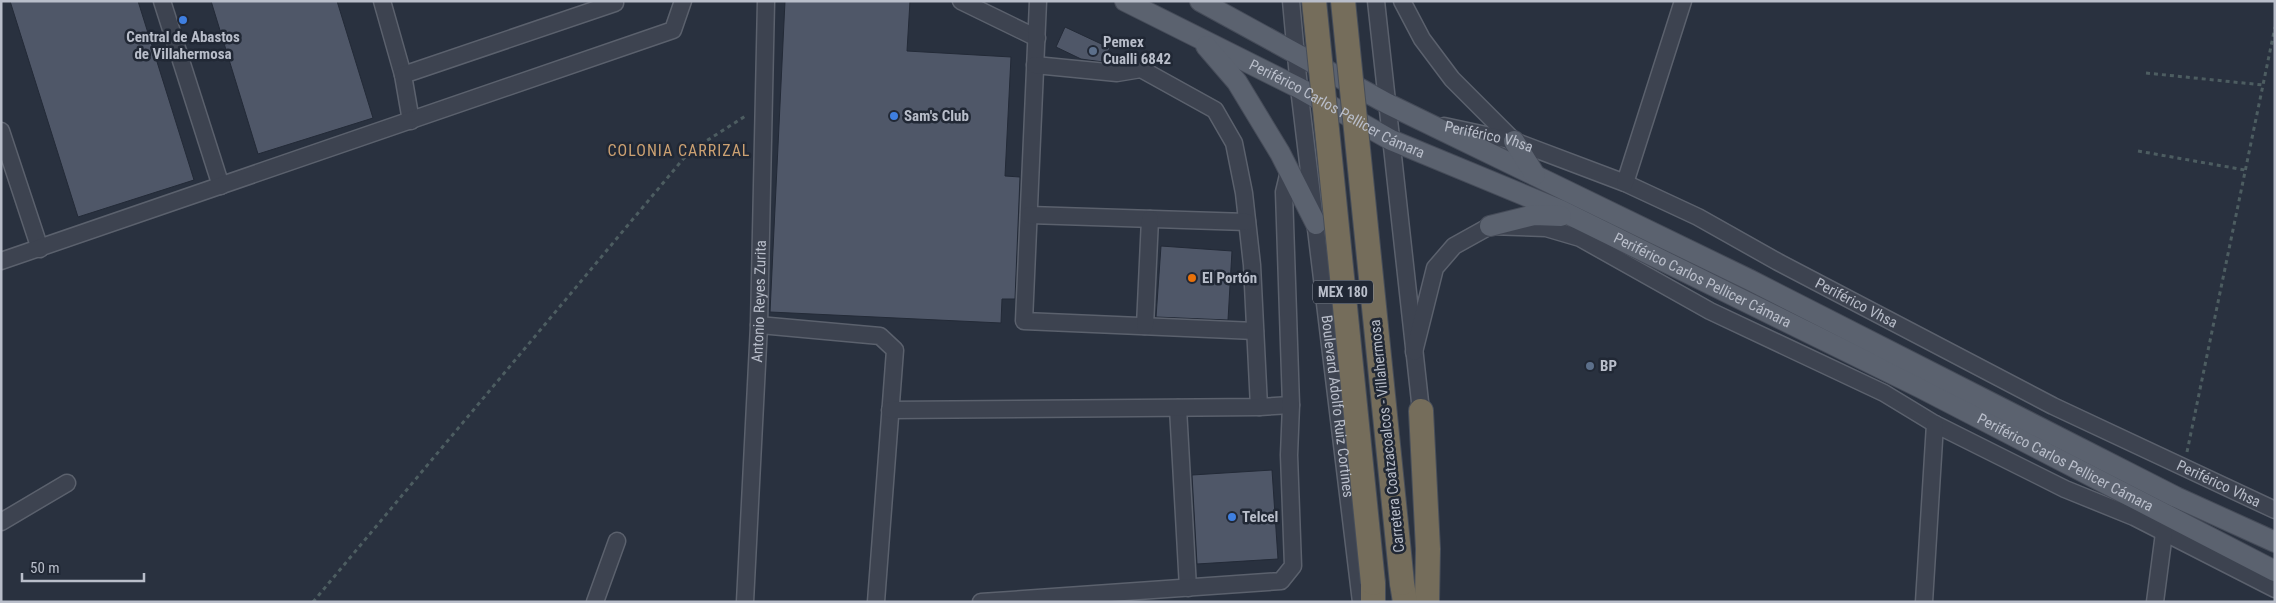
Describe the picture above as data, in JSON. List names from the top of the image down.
{
  "streets": {
    "highway": ["MEX 180", "Carretera Coatzacoalcos - Villahermosa"],
    "main road": ["Periférico Carlos Pellicer Cámara"],
    "street": ["Periférico Vhsa", "Antonio Reyes Zurita", "Boulevard Adolfo Ruiz Cortines"]
  },
  "crossings": [
    ["Periférico Carlos Pellicer Cámara", "Periférico Vhsa"],
    ["Periférico Carlos Pellicer Cámara", "Boulevard Adolfo Ruiz Cortines"],
    ["Boulevard Adolfo Ruiz Cortines", "Carretera Coatzacoalcos - Villahermosa"]
  ],
  "districts": ["COLONIA CARRIZAL"],
  "places": [
    "Central de Abastos de Villahermosa",
    "Pemex Cualli 6842",
    "Sam's Club",
    "El Portón",
    "BP",
    "Telcel"
  ],
  "scale_bar": "50 m"
}
